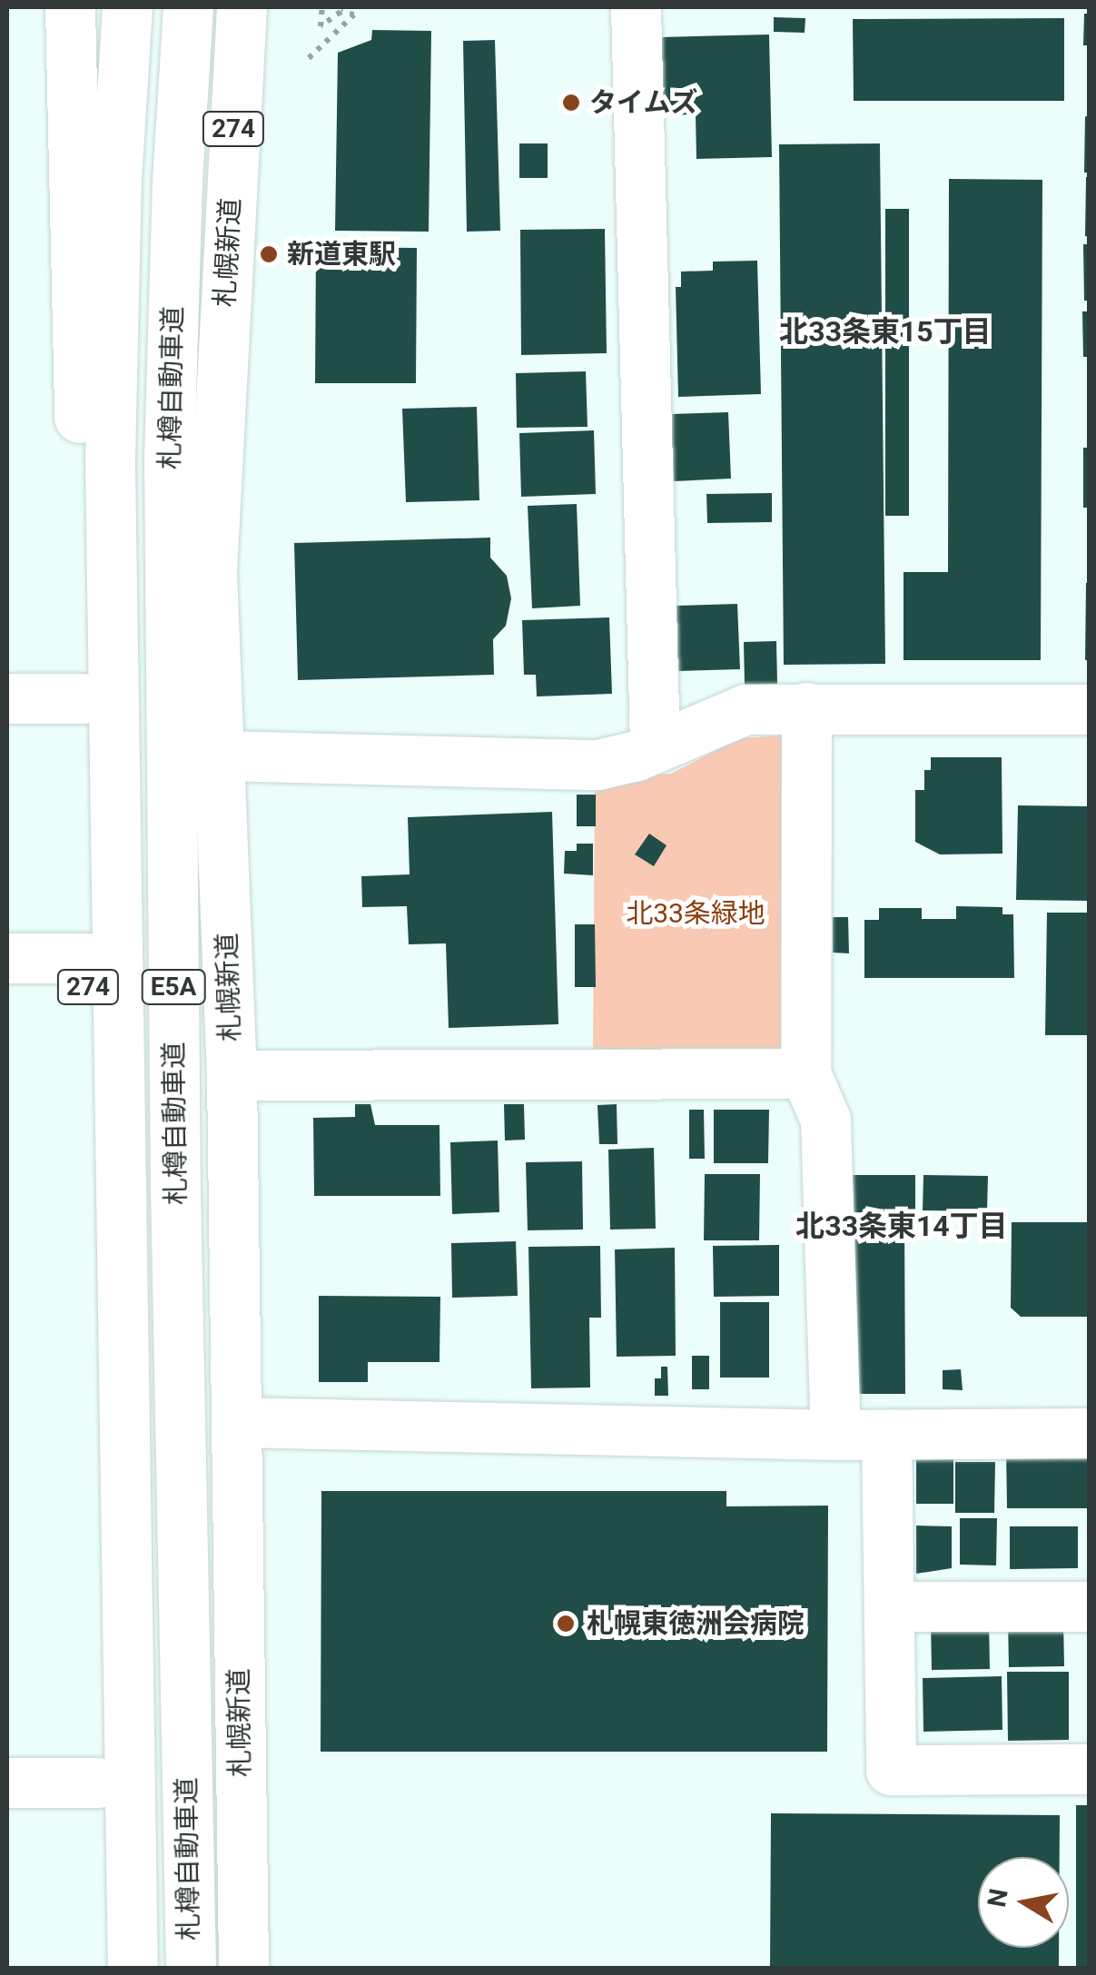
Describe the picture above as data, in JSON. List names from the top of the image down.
{
  "streets": {
    "main road": [
      "274",
      "札幌新道",
      "札樽自動車道",
      "E5A"
    ]
  },
  "districts": ["北33条東15丁目", "北33条東14丁目"],
  "parks": ["北33条緑地"],
  "places": ["タイムズ", "新道東駅", "札幌東徳洲会病院"],
  "north": "left"
}
